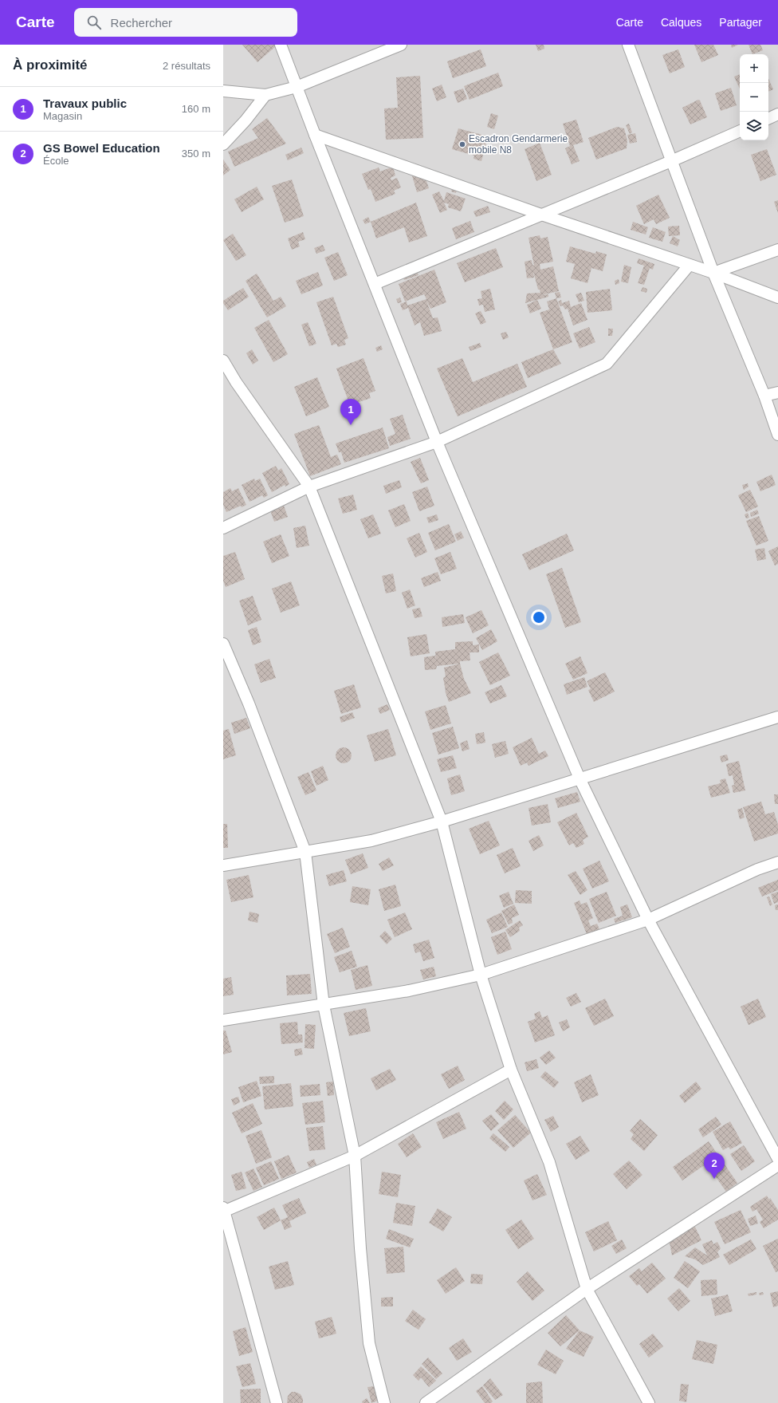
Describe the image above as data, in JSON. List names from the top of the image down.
{
  "places": ["Escadron Gendarmerie mobile N8"],
  "page": {
    "header": "Carte",
    "search": "Rechercher",
    "nav": ["Carte", "Calques", "Partager"],
    "heading": ["À proximité", "2 résultats"],
    "map_buttons": ["+", "−"],
    "list": [
      {
        "mark": "1",
        "name": "Travaux public",
        "note": "Magasin",
        "value": "160 m"
      },
      {
        "mark": "2",
        "name": "GS Bowel Education",
        "note": "École",
        "value": "350 m"
      }
    ],
    "pins": ["1", "2"]
  }
}
